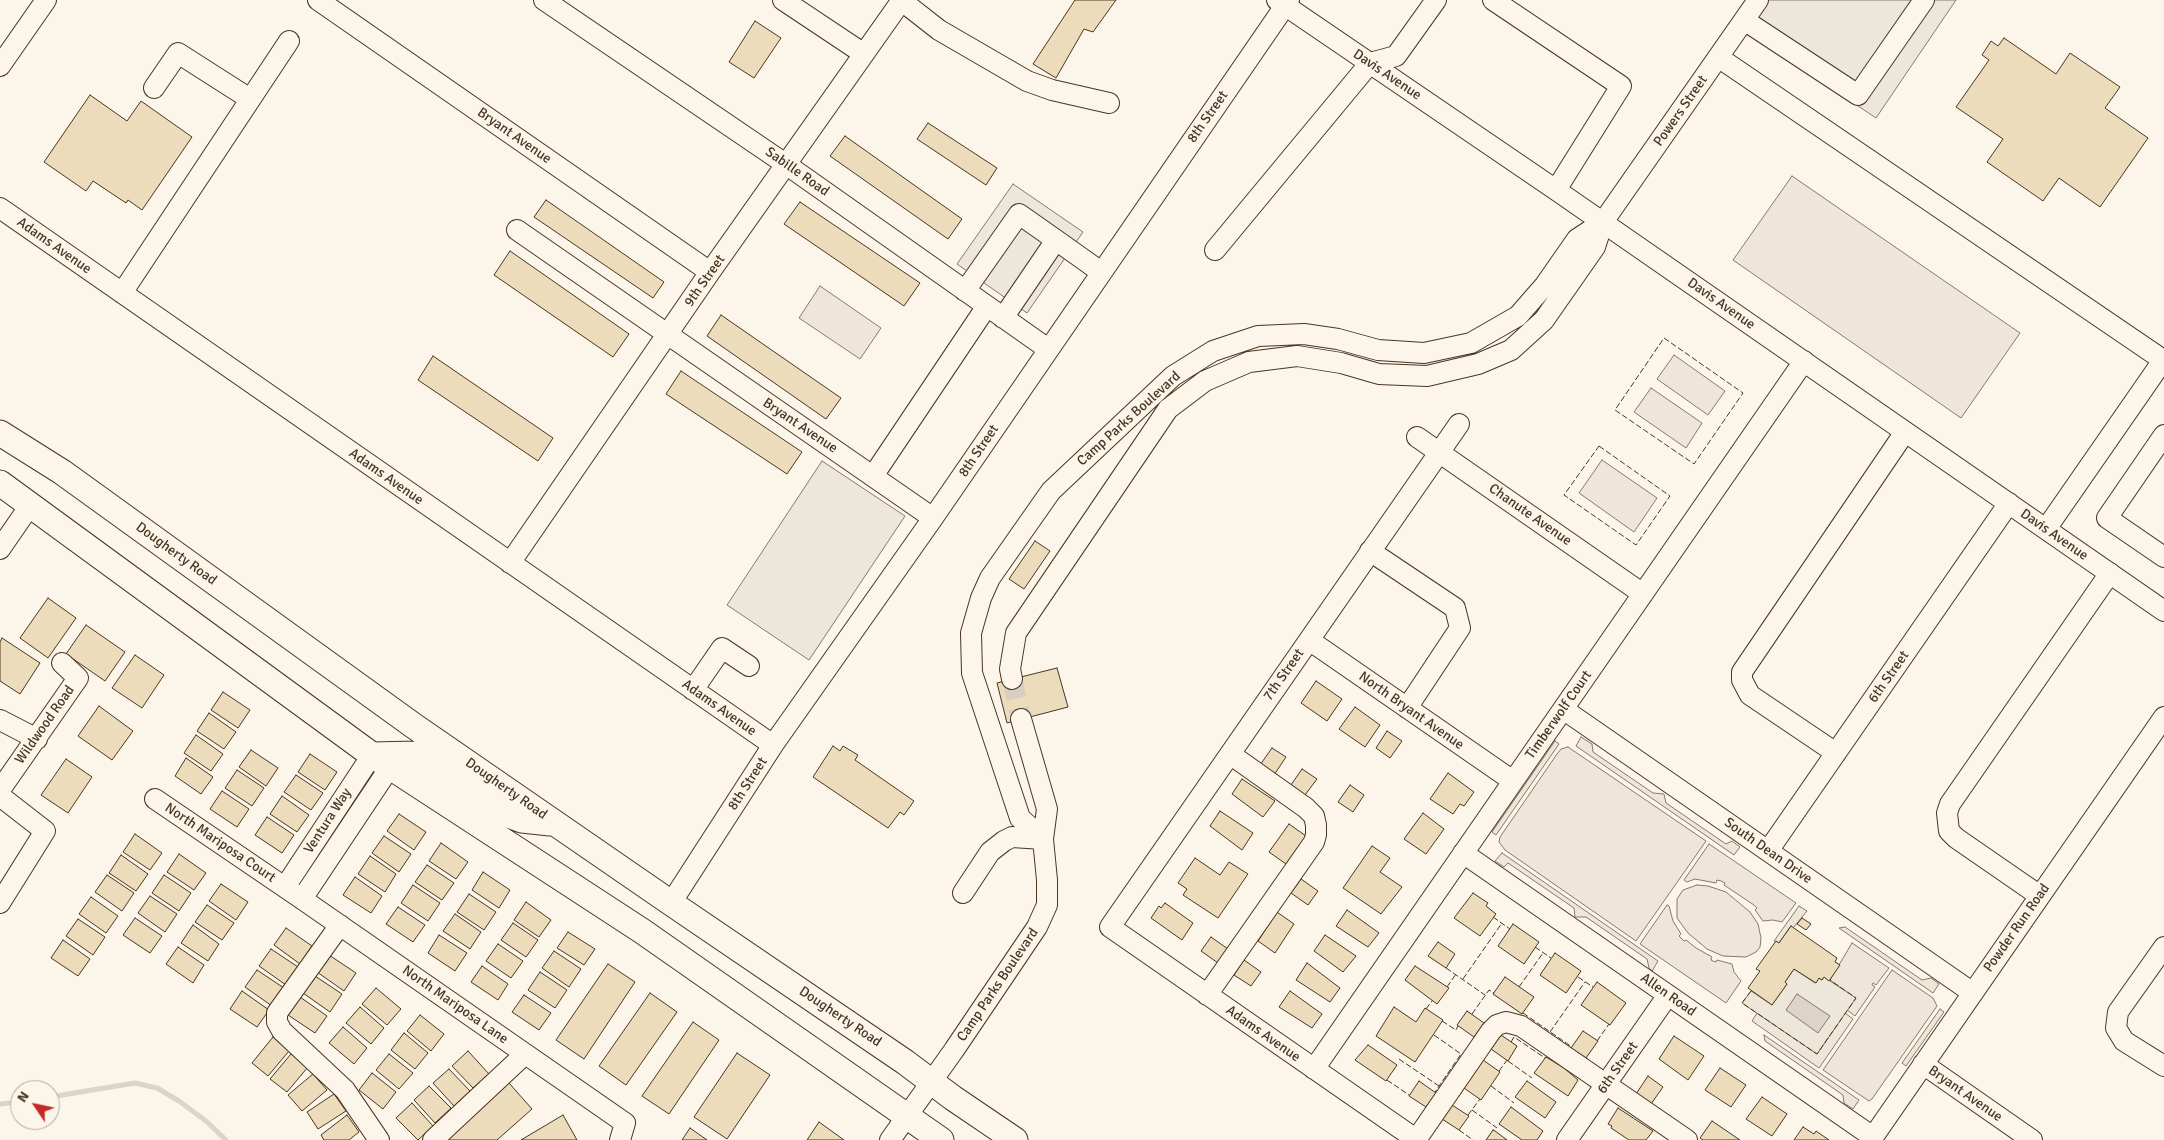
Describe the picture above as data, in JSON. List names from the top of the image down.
{
  "streets": {
    "main road": ["Dougherty Road"],
    "street": [
      "Davis Avenue",
      "Powers Street",
      "8th Street",
      "Bryant Avenue",
      "Sabille Road",
      "Adams Avenue",
      "9th Street",
      "Camp Parks Boulevard",
      "Chanute Avenue",
      "7th Street",
      "6th Street",
      "North Bryant Avenue",
      "Timberwolf Court",
      "Wildwood Road",
      "Ventura Way",
      "North Mariposa Court",
      "South Dean Drive",
      "Powder Run Road",
      "Allen Road",
      "North Mariposa Lane"
    ]
  },
  "crossings": [
    ["Davis Avenue", "Powers Street"],
    ["Davis Avenue", "8th Street"],
    ["Davis Avenue", "Camp Parks Boulevard"],
    ["Davis Avenue", "6th Street"],
    ["Davis Avenue", "Timberwolf Court"],
    ["Powers Street", "Camp Parks Boulevard"],
    ["8th Street", "Bryant Avenue"],
    ["8th Street", "Sabille Road"],
    ["8th Street", "Adams Avenue"],
    ["8th Street", "Dougherty Road"],
    ["Bryant Avenue", "9th Street"],
    ["Bryant Avenue", "Powder Run Road"],
    ["Sabille Road", "9th Street"],
    ["Adams Avenue", "9th Street"],
    ["Adams Avenue", "7th Street"],
    ["Adams Avenue", "Timberwolf Court"],
    ["Camp Parks Boulevard", "Dougherty Road"],
    ["Chanute Avenue", "7th Street"],
    ["Chanute Avenue", "Timberwolf Court"],
    ["7th Street", "North Bryant Avenue"],
    ["6th Street", "South Dean Drive"],
    ["6th Street", "Allen Road"],
    ["North Bryant Avenue", "Timberwolf Court"],
    ["Timberwolf Court", "South Dean Drive"],
    ["Timberwolf Court", "Allen Road"],
    ["Ventura Way", "North Mariposa Court"],
    ["Ventura Way", "North Mariposa Lane"],
    ["North Mariposa Court", "North Mariposa Lane"],
    ["South Dean Drive", "Powder Run Road"],
    ["Powder Run Road", "Allen Road"]
  ],
  "north": "top left"
}
